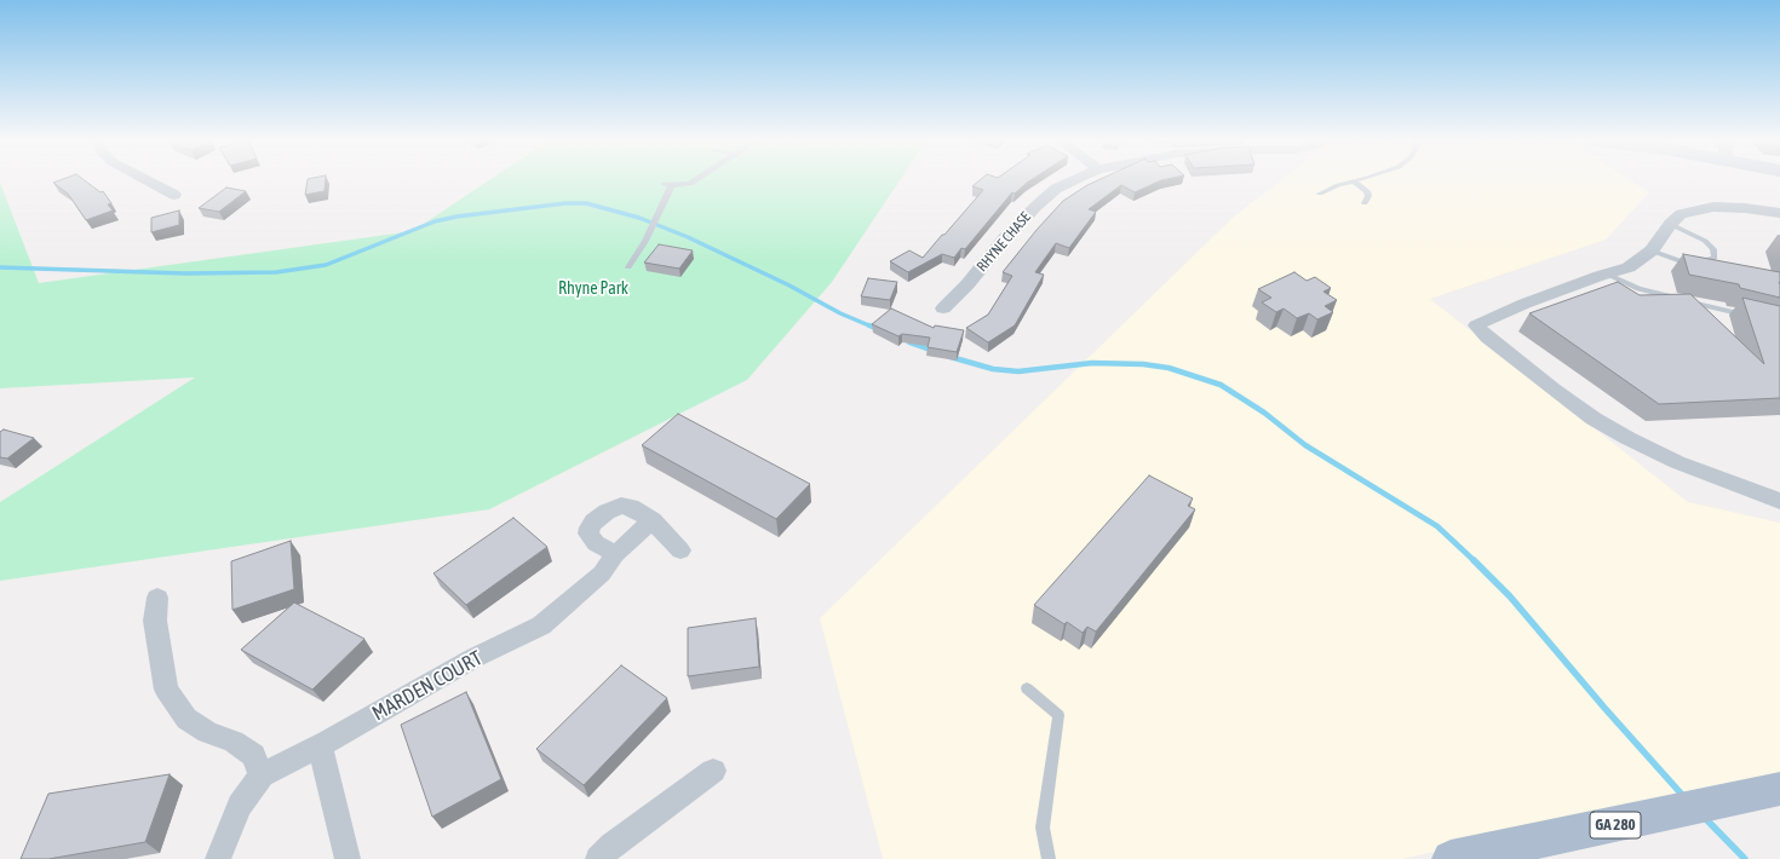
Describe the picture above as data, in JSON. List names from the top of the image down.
{
  "streets": {
    "main road": ["GA 280"],
    "street": ["RHYNE CHASE", "MARDEN COURT"]
  },
  "parks": ["Rhyne Park"]
}
